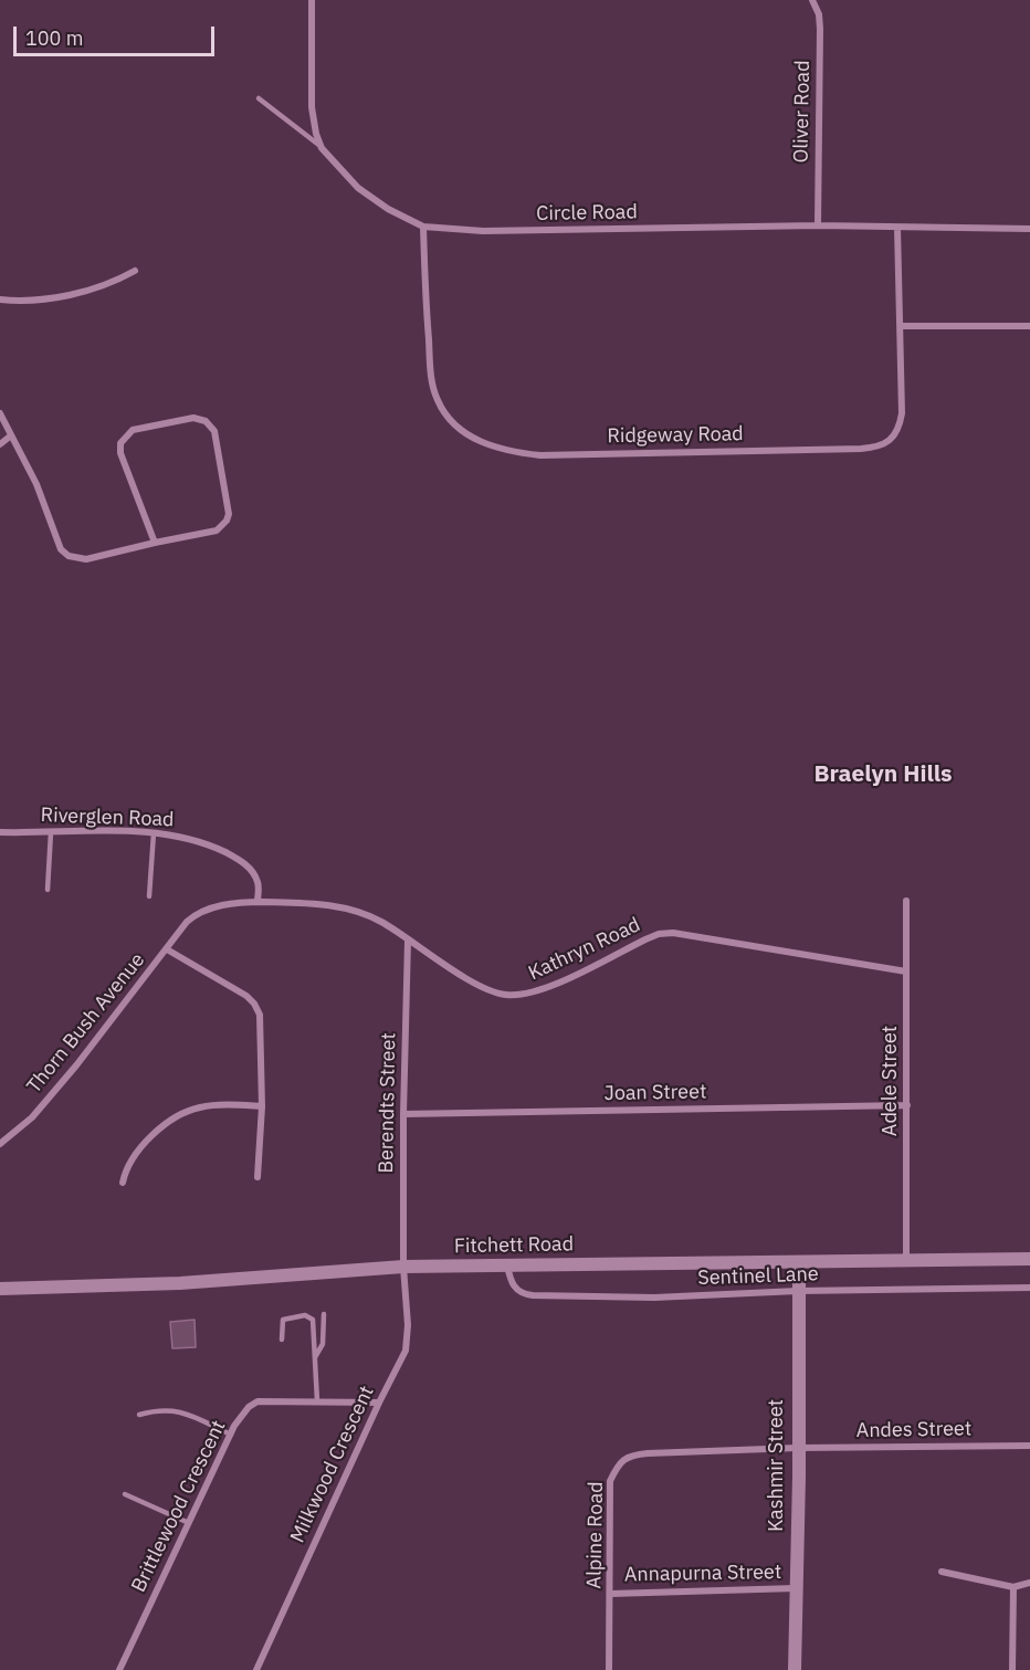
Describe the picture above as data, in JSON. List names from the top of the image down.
{
  "streets": {
    "street": [
      "Oliver Road",
      "Circle Road",
      "Ridgeway Road",
      "Riverglen Road",
      "Kathryn Road",
      "Thorn Bush Avenue",
      "Adele Street",
      "Joan Street",
      "Berendts Street",
      "Fitchett Road",
      "Sentinel Lane",
      "Andes Street",
      "Milkwood Crescent",
      "Kashmir Street",
      "Brittlewood Crescent",
      "Alpine Road",
      "Annapurna Street"
    ]
  },
  "crossings": [
    ["Oliver Road", "Circle Road"],
    ["Circle Road", "Ridgeway Road"],
    ["Riverglen Road", "Kathryn Road"],
    ["Riverglen Road", "Thorn Bush Avenue"],
    ["Kathryn Road", "Thorn Bush Avenue"],
    ["Kathryn Road", "Adele Street"],
    ["Kathryn Road", "Berendts Street"],
    ["Adele Street", "Joan Street"],
    ["Adele Street", "Fitchett Road"],
    ["Joan Street", "Berendts Street"],
    ["Berendts Street", "Fitchett Road"],
    ["Berendts Street", "Milkwood Crescent"],
    ["Fitchett Road", "Sentinel Lane"],
    ["Fitchett Road", "Milkwood Crescent"],
    ["Fitchett Road", "Kashmir Street"],
    ["Sentinel Lane", "Kashmir Street"],
    ["Andes Street", "Kashmir Street"],
    ["Andes Street", "Alpine Road"],
    ["Milkwood Crescent", "Brittlewood Crescent"],
    ["Kashmir Street", "Alpine Road"],
    ["Kashmir Street", "Annapurna Street"],
    ["Alpine Road", "Annapurna Street"]
  ],
  "districts": ["Braelyn Hills"],
  "scale_bar": "100 m"
}
